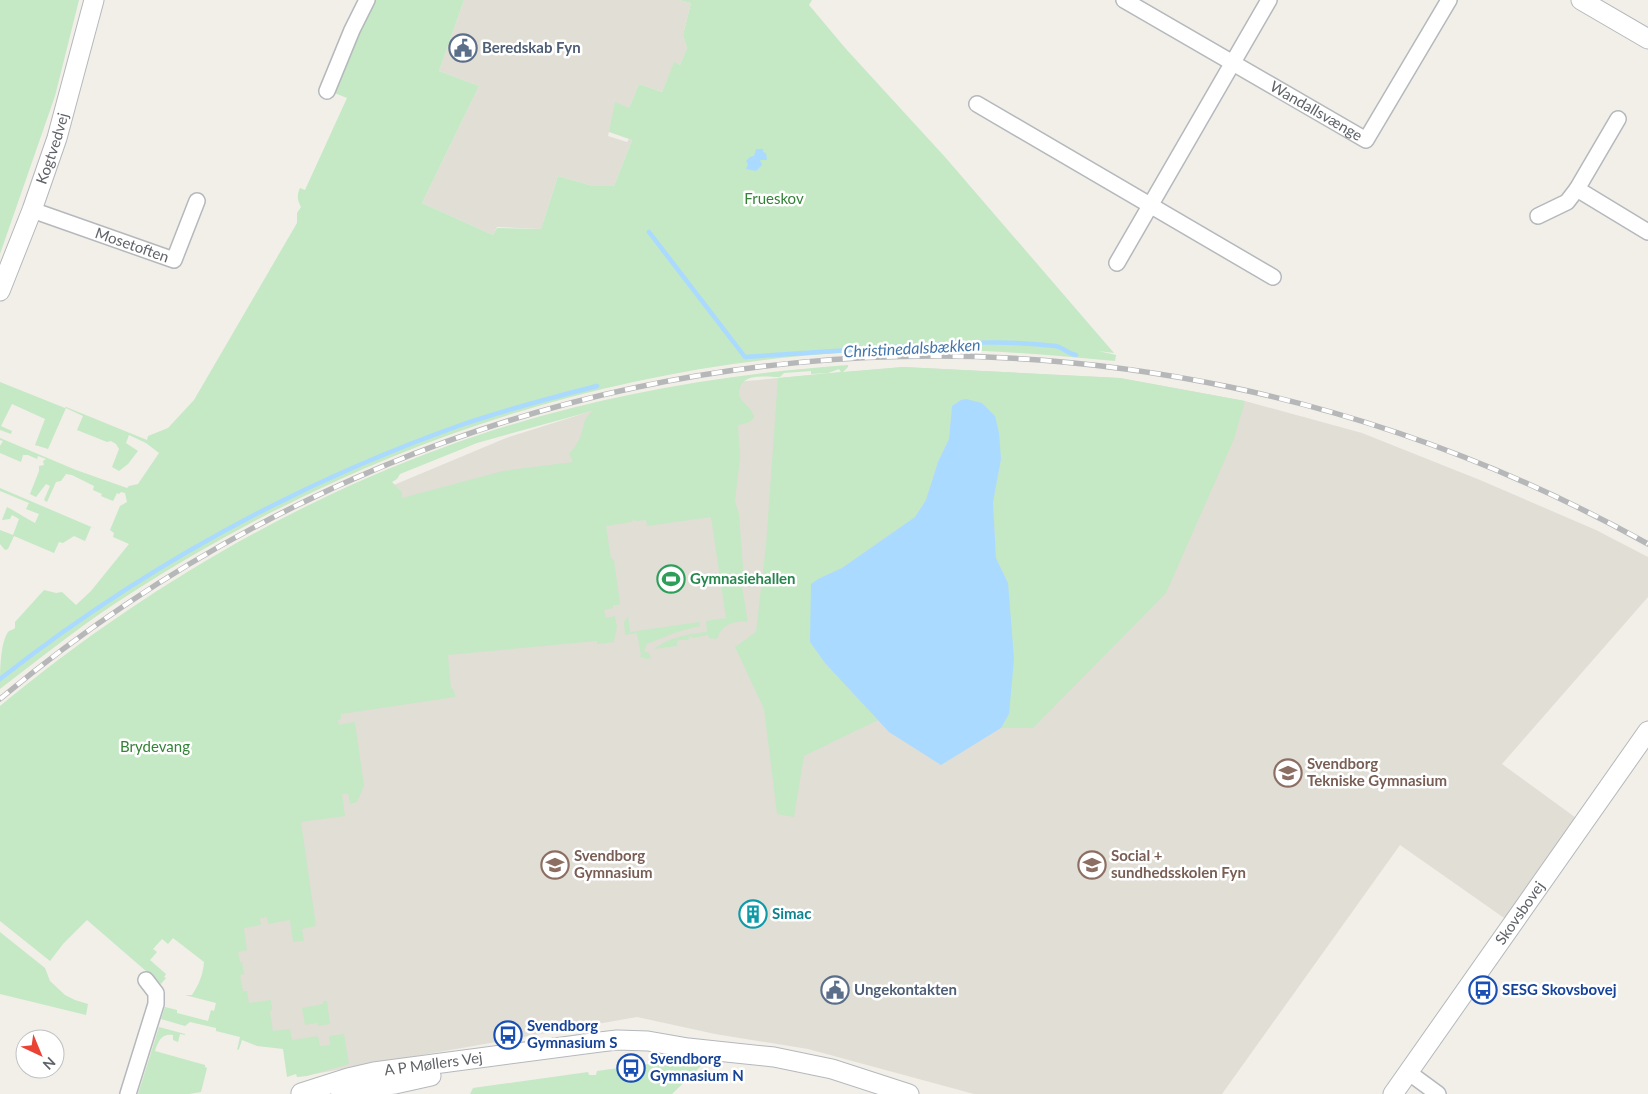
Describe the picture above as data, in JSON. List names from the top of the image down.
{
  "streets": {
    "street": [
      "Wandallsvænge",
      "Kogtvedvej",
      "Mosetoften",
      "Skovsbovej",
      "A P Møllers Vej"
    ]
  },
  "crossings": [
    ["Kogtvedvej", "Mosetoften"]
  ],
  "water": ["Christinedalsbækken"],
  "parks": ["Frueskov", "Brydevang"],
  "places": {
    "public building": ["Beredskab Fyn", "Ungekontakten"],
    "sports": ["Gymnasiehallen"],
    "school or university": ["Svendborg Tekniske Gymnasium", "Svendborg Gymnasium", "Social + sundhedsskolen Fyn"],
    "building": ["Simac"],
    "bus stop": ["SESG Skovsbovej", "Svendborg Gymnasium S", "Svendborg Gymnasium N"]
  },
  "north": "bottom right"
}
